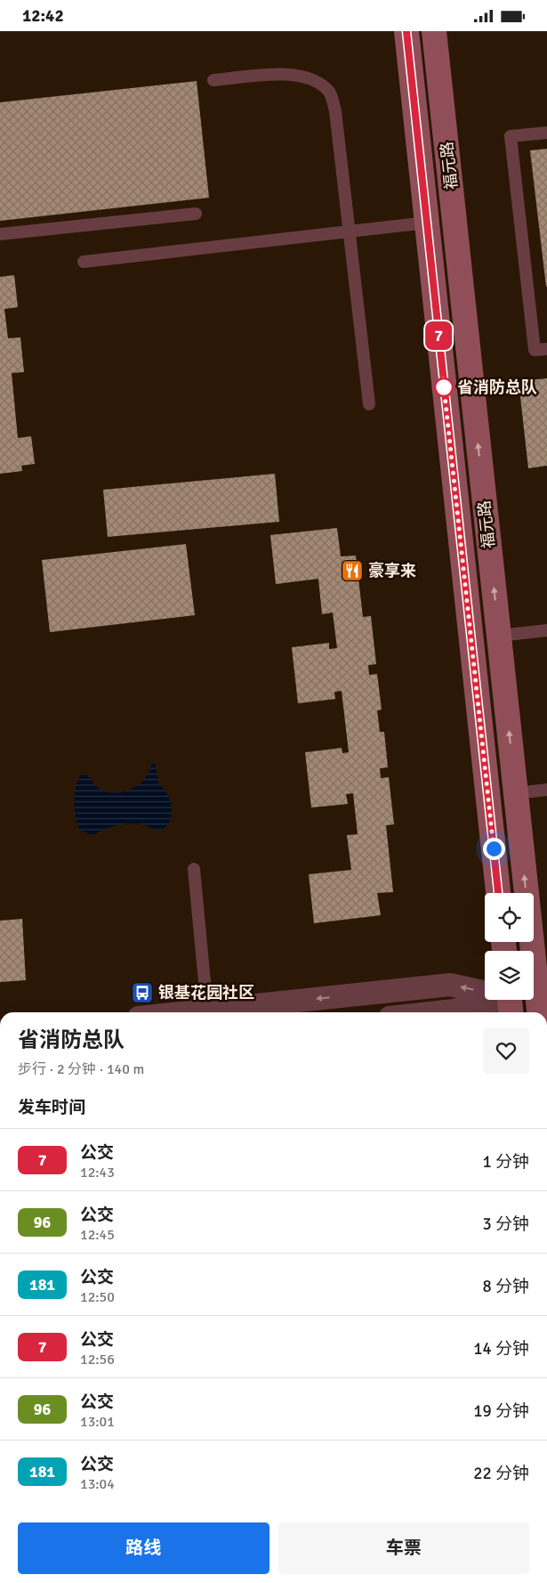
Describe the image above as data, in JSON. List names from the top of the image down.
{
  "streets": {
    "main road": ["福元路"]
  },
  "places": {
    "other": ["省消防总队"],
    "restaurant": ["豪享来"],
    "bus stop": ["银基花园社区"]
  },
  "lines": ["bus line 7"],
  "page": {
    "status": "12:42",
    "on_map": "7",
    "heading": [
      ["省消防总队", "步行 · 2 分钟 · 140 m"],
      "发车时间"
    ],
    "list": [
      {
        "mark": "7",
        "name": "公交",
        "note": "12:43",
        "value": "1 分钟"
      },
      {
        "mark": "96",
        "name": "公交",
        "note": "12:45",
        "value": "3 分钟"
      },
      {
        "mark": "181",
        "name": "公交",
        "note": "12:50",
        "value": "8 分钟"
      },
      {
        "mark": "7",
        "name": "公交",
        "note": "12:56",
        "value": "14 分钟"
      },
      {
        "mark": "96",
        "name": "公交",
        "note": "13:01",
        "value": "19 分钟"
      },
      {
        "mark": "181",
        "name": "公交",
        "note": "13:04",
        "value": "22 分钟"
      }
    ],
    "buttons": ["路线", "车票"]
  }
}
